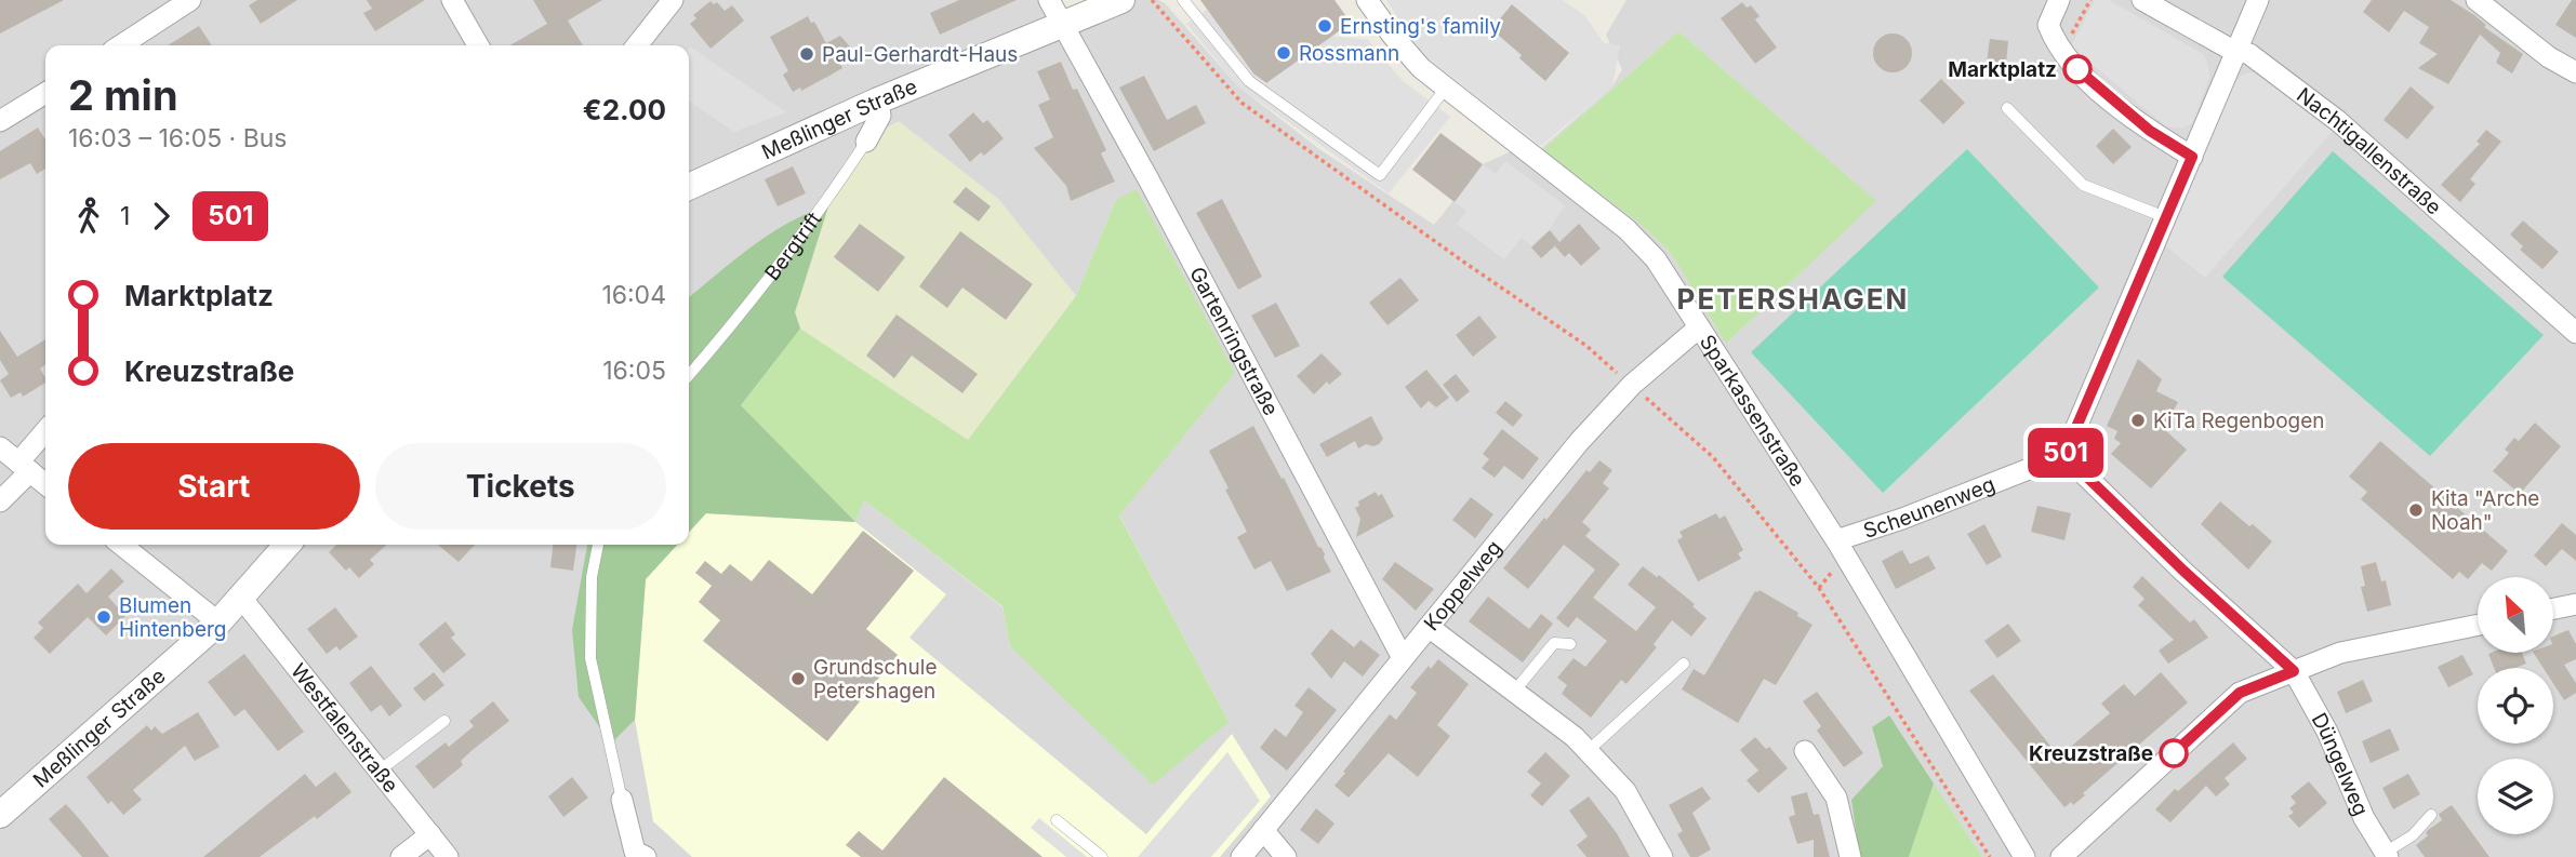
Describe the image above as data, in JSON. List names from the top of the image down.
{
  "streets": {
    "street": [
      "Meßlinger Straße",
      "Nachtigallenstraße",
      "Bergtrift",
      "Gartenringstraße",
      "Sparkassenstraße",
      "Scheunenweg",
      "Koppelweg",
      "Westfalenstraße",
      "Düngelweg"
    ]
  },
  "crossings": [
    ["Meßlinger Straße", "Bergtrift"],
    ["Meßlinger Straße", "Gartenringstraße"],
    ["Meßlinger Straße", "Westfalenstraße"],
    ["Gartenringstraße", "Koppelweg"],
    ["Sparkassenstraße", "Scheunenweg"],
    ["Sparkassenstraße", "Koppelweg"]
  ],
  "districts": ["PETERSHAGEN"],
  "places": [
    "Ernsting's family",
    "Rossmann",
    "Paul-Gerhardt-Haus",
    "Marktplatz",
    "KiTa Regenbogen",
    "Kita \"Arche Noah\"",
    "Blumen Hintenberg",
    "Grundschule Petershagen",
    "Kreuzstraße"
  ],
  "lines": ["bus line 501"],
  "north": "top left",
  "page": {
    "on_map": "501",
    "heading": ["2 min", "16:03 – 16:05 · Bus", "€2.00"],
    "legs": ["1", "501"],
    "list": [
      {
        "name": "Marktplatz",
        "value": "16:04"
      },
      {
        "name": "Kreuzstraße",
        "value": "16:05"
      }
    ],
    "buttons": ["Start", "Tickets"]
  }
}
